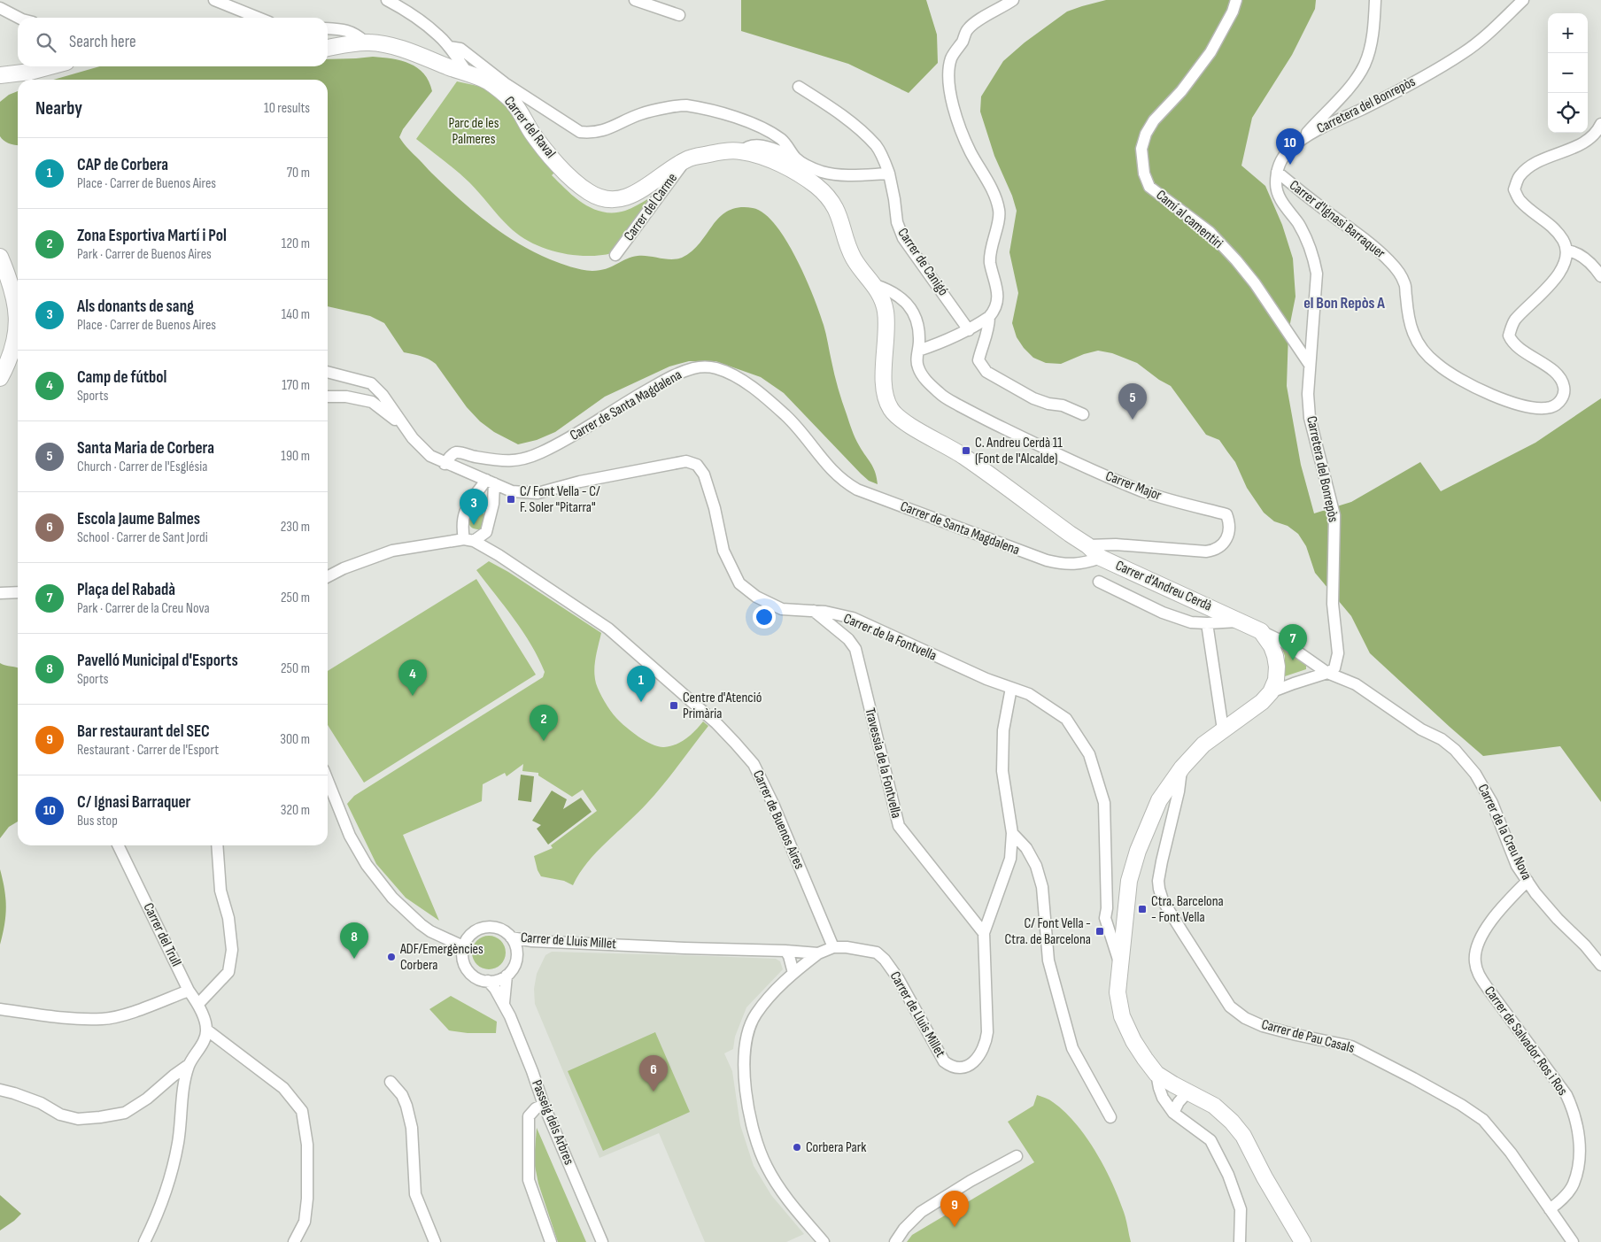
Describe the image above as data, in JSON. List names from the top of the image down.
{
  "streets": {
    "street": [
      "Carretera del Bonrepòs",
      "Carrer del Raval",
      "Carrer del Carme",
      "Camí al camentiri",
      "Carrer d'Ignasi Barraquer",
      "Carrer de Canigó",
      "Carrer de Santa Magdalena",
      "Carrer Major",
      "Carrer d'Andreu Cerdà",
      "Carrer de la Fontvella",
      "Travessia de la Fontvella",
      "Carrer de Buenos Aires",
      "Carrer de la Creu Nova",
      "Carrer del Trull",
      "Carrer de Lluis Millet",
      "Carrer de Pau Casals",
      "Carrer de Salvador Ros i Ros",
      "Passeig dels Arbres"
    ]
  },
  "crossings": [
    ["Carretera del Bonrepòs", "Camí al camentiri"],
    ["Carretera del Bonrepòs", "Carrer d'Ignasi Barraquer"],
    ["Carretera del Bonrepòs", "Carrer de la Creu Nova"],
    ["Carrer del Raval", "Carrer del Carme"],
    ["Carrer del Raval", "Carrer d'Andreu Cerdà"],
    ["Carrer de Santa Magdalena", "Carrer d'Andreu Cerdà"],
    ["Carrer de Santa Magdalena", "Carrer de la Fontvella"],
    ["Carrer Major", "Carrer d'Andreu Cerdà"],
    ["Carrer d'Andreu Cerdà", "Carrer de la Creu Nova"],
    ["Carrer de la Fontvella", "Travessia de la Fontvella"],
    ["Carrer de la Fontvella", "Carrer de Lluis Millet"],
    ["Travessia de la Fontvella", "Carrer de Lluis Millet"],
    ["Carrer de Buenos Aires", "Carrer de Lluis Millet"],
    ["Carrer de la Creu Nova", "Carrer de Salvador Ros i Ros"],
    ["Carrer de Lluis Millet", "Passeig dels Arbres"],
    ["Carrer de Pau Casals", "Carrer de Salvador Ros i Ros"]
  ],
  "districts": ["el Bon Repòs A"],
  "parks": ["Parc de les Palmeres"],
  "places": {
    "transit": [
      "C. Andreu Cerdà 11 (Font de l'Alcalde)",
      "C/ Font Vella - C/ F. Soler \"Pitarra\"",
      "Centre d'Atenció Primària",
      "Ctra. Barcelona - Font Vella",
      "C/ Font Vella - Ctra. de Barcelona"
    ],
    "other": ["ADF/Emergències Corbera", "Corbera Park"]
  },
  "page": {
    "map_buttons": ["+", "−"],
    "search": "Search here",
    "heading": ["Nearby", "10 results"],
    "pins": [
      "10",
      "5",
      "3",
      "7",
      "4",
      "1",
      "2",
      "8",
      "6",
      "9"
    ],
    "list": [
      {
        "mark": "1",
        "name": "CAP de Corbera",
        "note": "Place · Carrer de Buenos Aires",
        "value": "70 m"
      },
      {
        "mark": "2",
        "name": "Zona Esportiva Martí i Pol",
        "note": "Park · Carrer de Buenos Aires",
        "value": "120 m"
      },
      {
        "mark": "3",
        "name": "Als donants de sang",
        "note": "Place · Carrer de Buenos Aires",
        "value": "140 m"
      },
      {
        "mark": "4",
        "name": "Camp de fútbol",
        "note": "Sports",
        "value": "170 m"
      },
      {
        "mark": "5",
        "name": "Santa Maria de Corbera",
        "note": "Church · Carrer de l'Església",
        "value": "190 m"
      },
      {
        "mark": "6",
        "name": "Escola Jaume Balmes",
        "note": "School · Carrer de Sant Jordi",
        "value": "230 m"
      },
      {
        "mark": "7",
        "name": "Plaça del Rabadà",
        "note": "Park · Carrer de la Creu Nova",
        "value": "250 m"
      },
      {
        "mark": "8",
        "name": "Pavelló Municipal d'Esports",
        "note": "Sports",
        "value": "250 m"
      },
      {
        "mark": "9",
        "name": "Bar restaurant del SEC",
        "note": "Restaurant · Carrer de l'Esport",
        "value": "300 m"
      },
      {
        "mark": "10",
        "name": "C/ Ignasi Barraquer",
        "note": "Bus stop",
        "value": "320 m"
      }
    ]
  }
}
